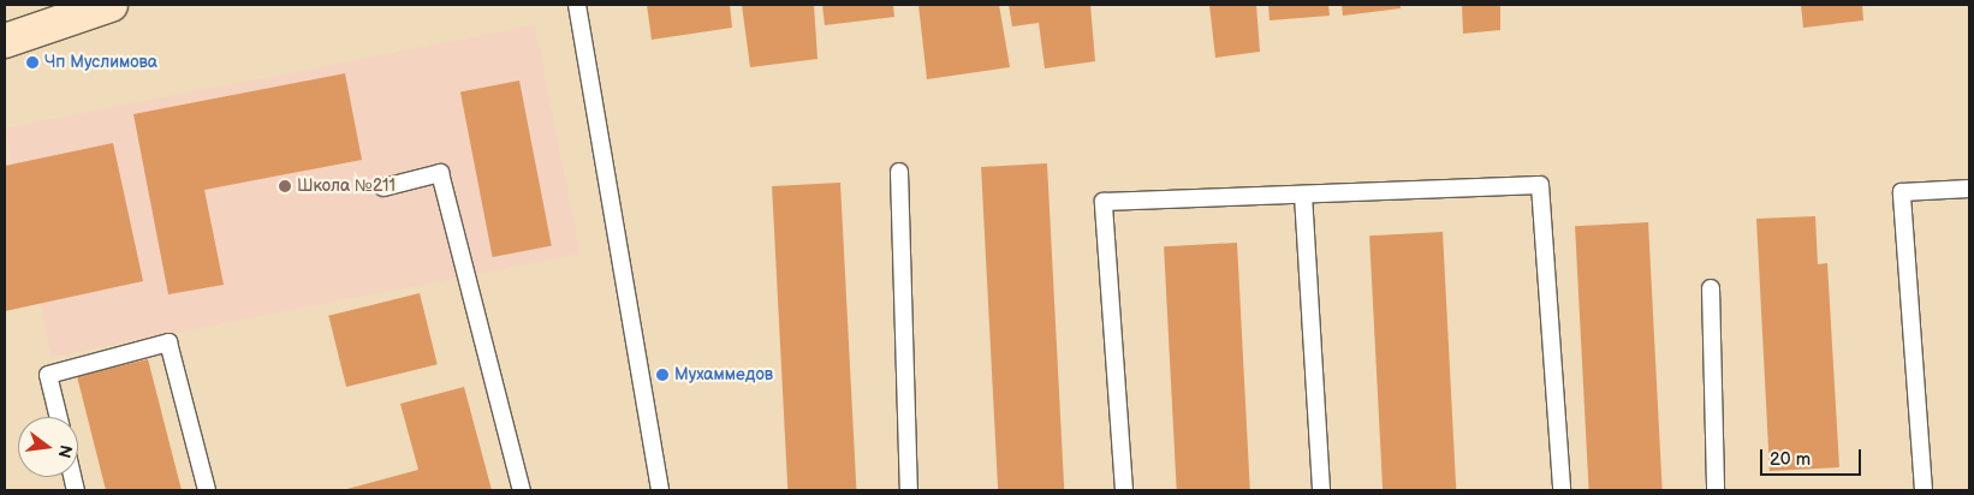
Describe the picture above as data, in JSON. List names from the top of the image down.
{
  "places": ["Чп Муслимова", "Школа №211", "Мухаммедов"],
  "scale_bar": "20 m",
  "north": "right"
}
